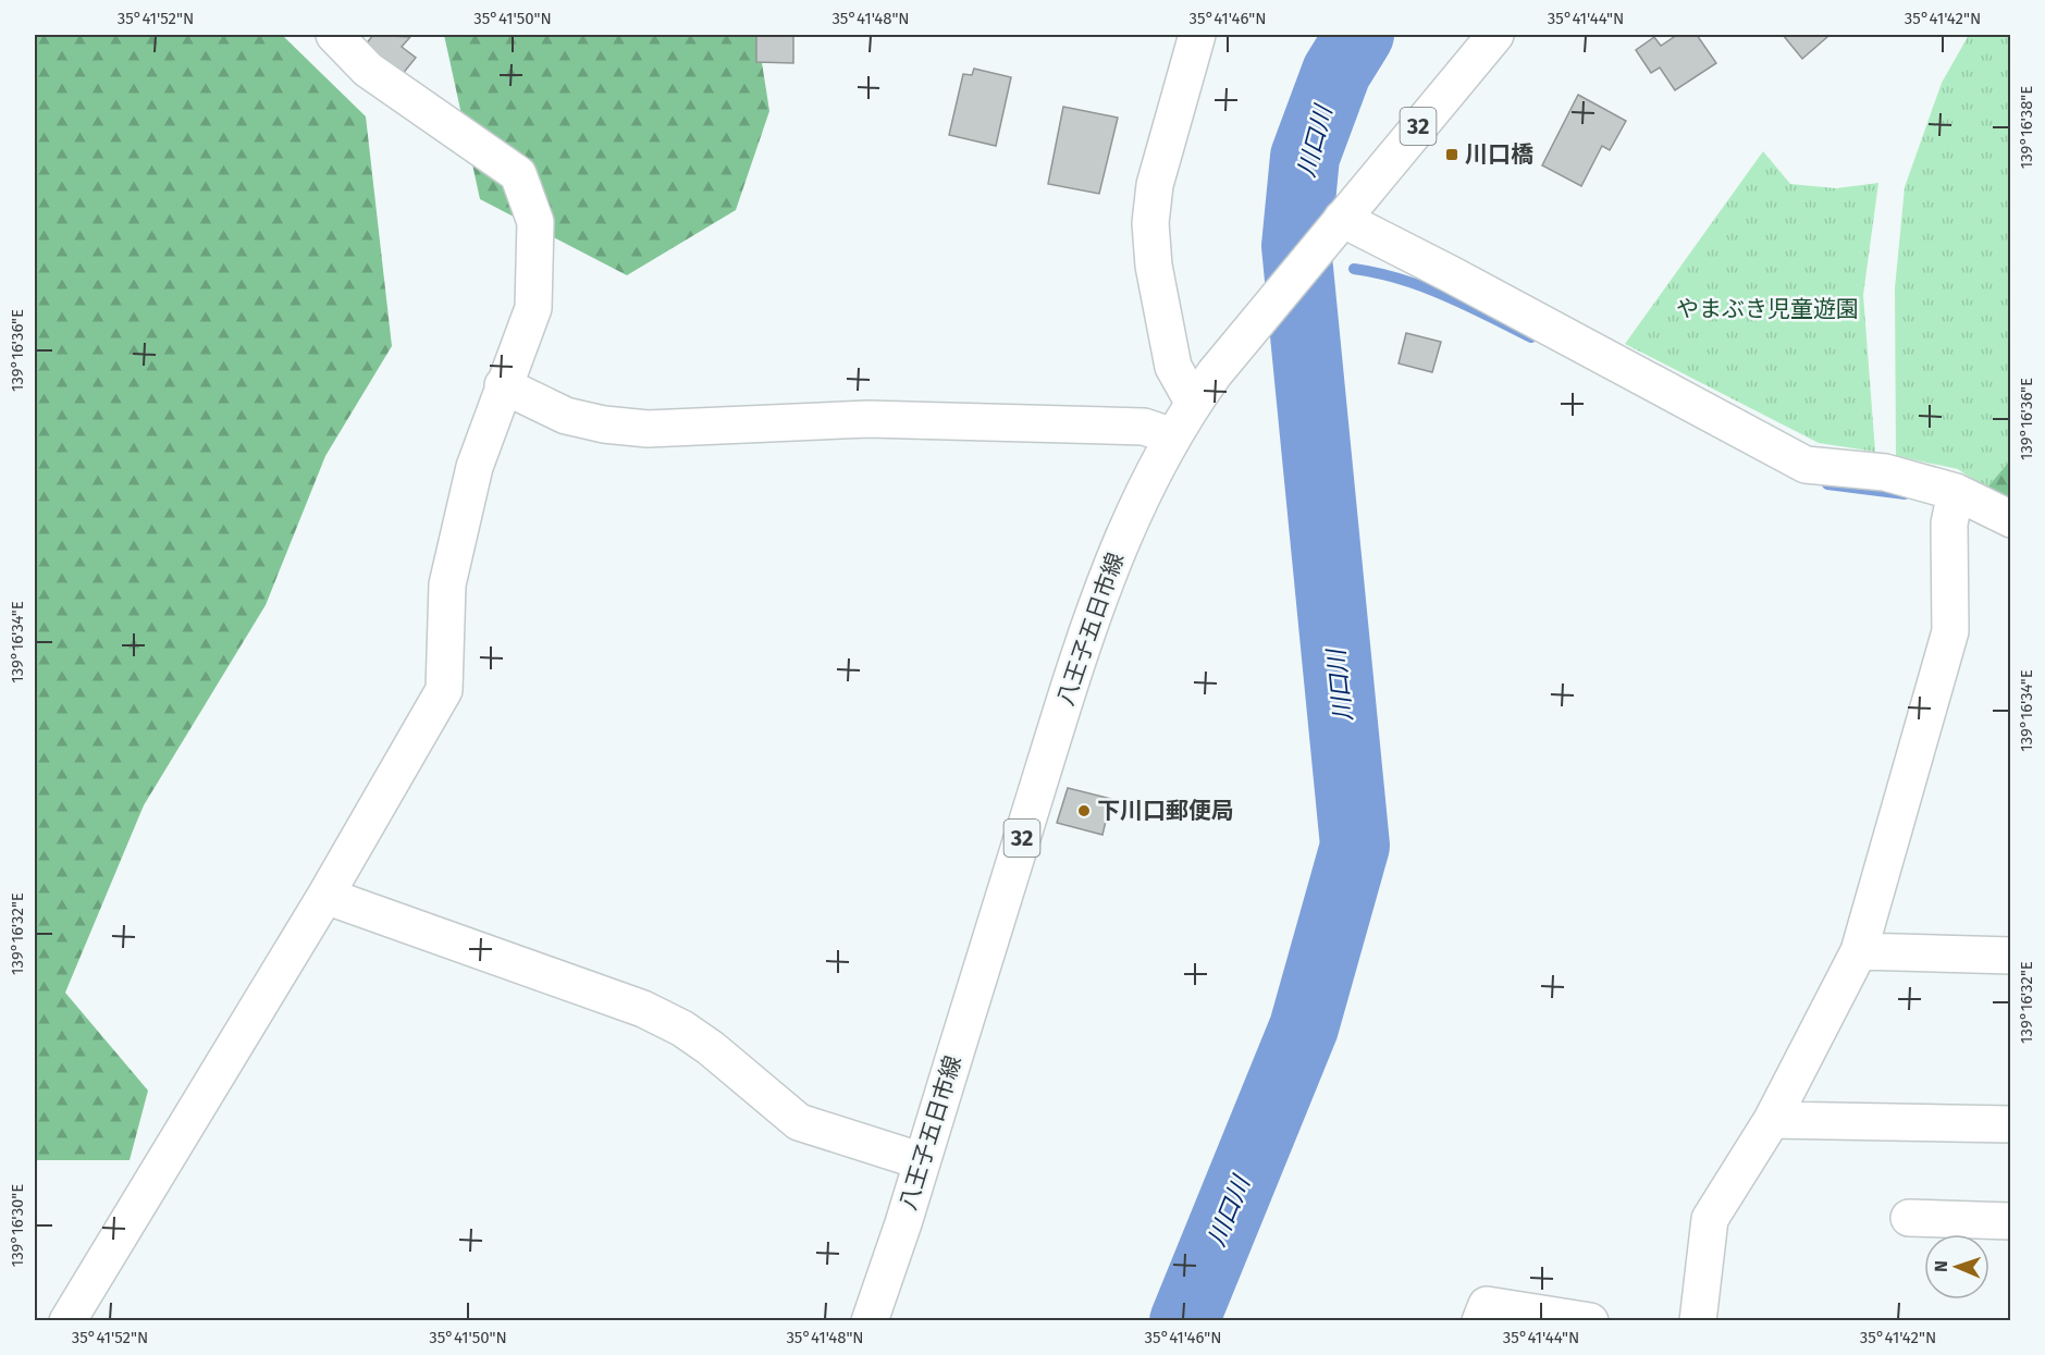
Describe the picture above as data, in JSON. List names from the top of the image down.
{
  "streets": {
    "street": ["32", "八王子五日市線"]
  },
  "water": ["川口川"],
  "parks": ["やまぶき児童遊園"],
  "places": {
    "transit": ["川口橋"],
    "other": ["下川口郵便局"]
  },
  "north": "left",
  "coordinates": [
    "35°41'52\"N",
    "35°41'50\"N",
    "35°41'48\"N",
    "35°41'46\"N",
    "35°41'44\"N",
    "35°41'42\"N",
    "139°16'38\"E",
    "139°16'36\"E",
    "139°16'34\"E",
    "139°16'32\"E",
    "139°16'30\"E"
  ]
}
